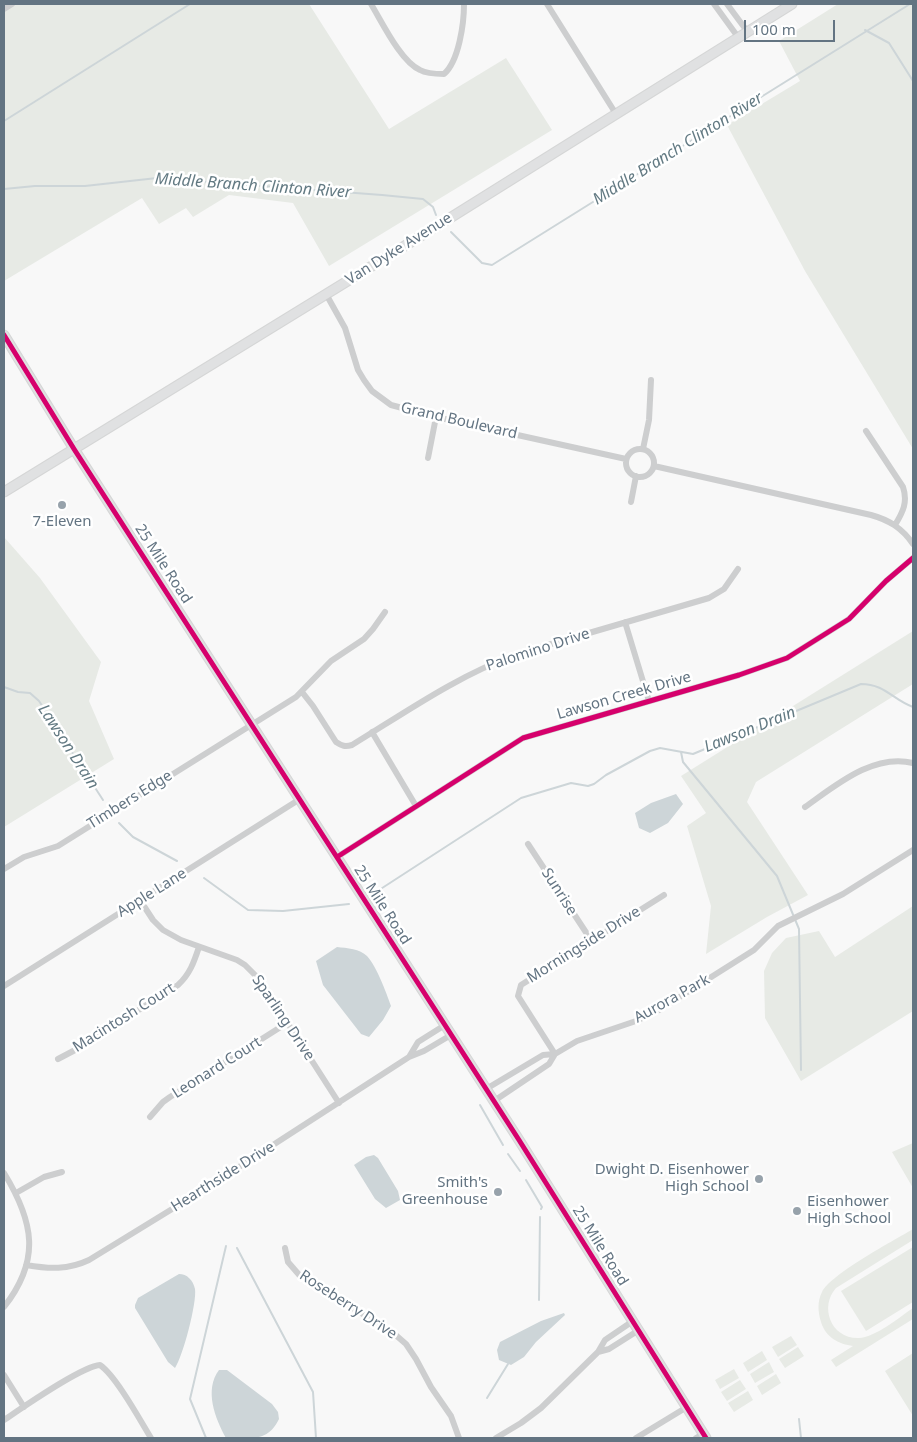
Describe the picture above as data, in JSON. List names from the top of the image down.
{
  "streets": {
    "street": [
      "Van Dyke Avenue",
      "Grand Boulevard",
      "25 Mile Road",
      "Palomino Drive",
      "Lawson Creek Drive",
      "Timbers Edge",
      "Sunrise",
      "Apple Lane",
      "Morningside Drive",
      "Aurora Park",
      "Macintosh Court",
      "Sparling Drive",
      "Leonard Court",
      "Hearthside Drive",
      "Roseberry Drive"
    ]
  },
  "crossings": [
    ["Van Dyke Avenue", "Grand Boulevard"],
    ["Van Dyke Avenue", "25 Mile Road"],
    ["25 Mile Road", "Lawson Creek Drive"],
    ["25 Mile Road", "Timbers Edge"],
    ["25 Mile Road", "Apple Lane"],
    ["25 Mile Road", "Aurora Park"],
    ["25 Mile Road", "Hearthside Drive"],
    ["Palomino Drive", "Timbers Edge"],
    ["Sunrise", "Morningside Drive"],
    ["Apple Lane", "Sparling Drive"],
    ["Morningside Drive", "Aurora Park"],
    ["Macintosh Court", "Sparling Drive"],
    ["Sparling Drive", "Leonard Court"],
    ["Sparling Drive", "Hearthside Drive"]
  ],
  "water": ["Middle Branch Clinton River", "Lawson Drain"],
  "places": [
    "7-Eleven",
    "Dwight D. Eisenhower High School",
    "Smith's Greenhouse",
    "Eisenhower High School"
  ],
  "scale_bar": "100 m"
}
